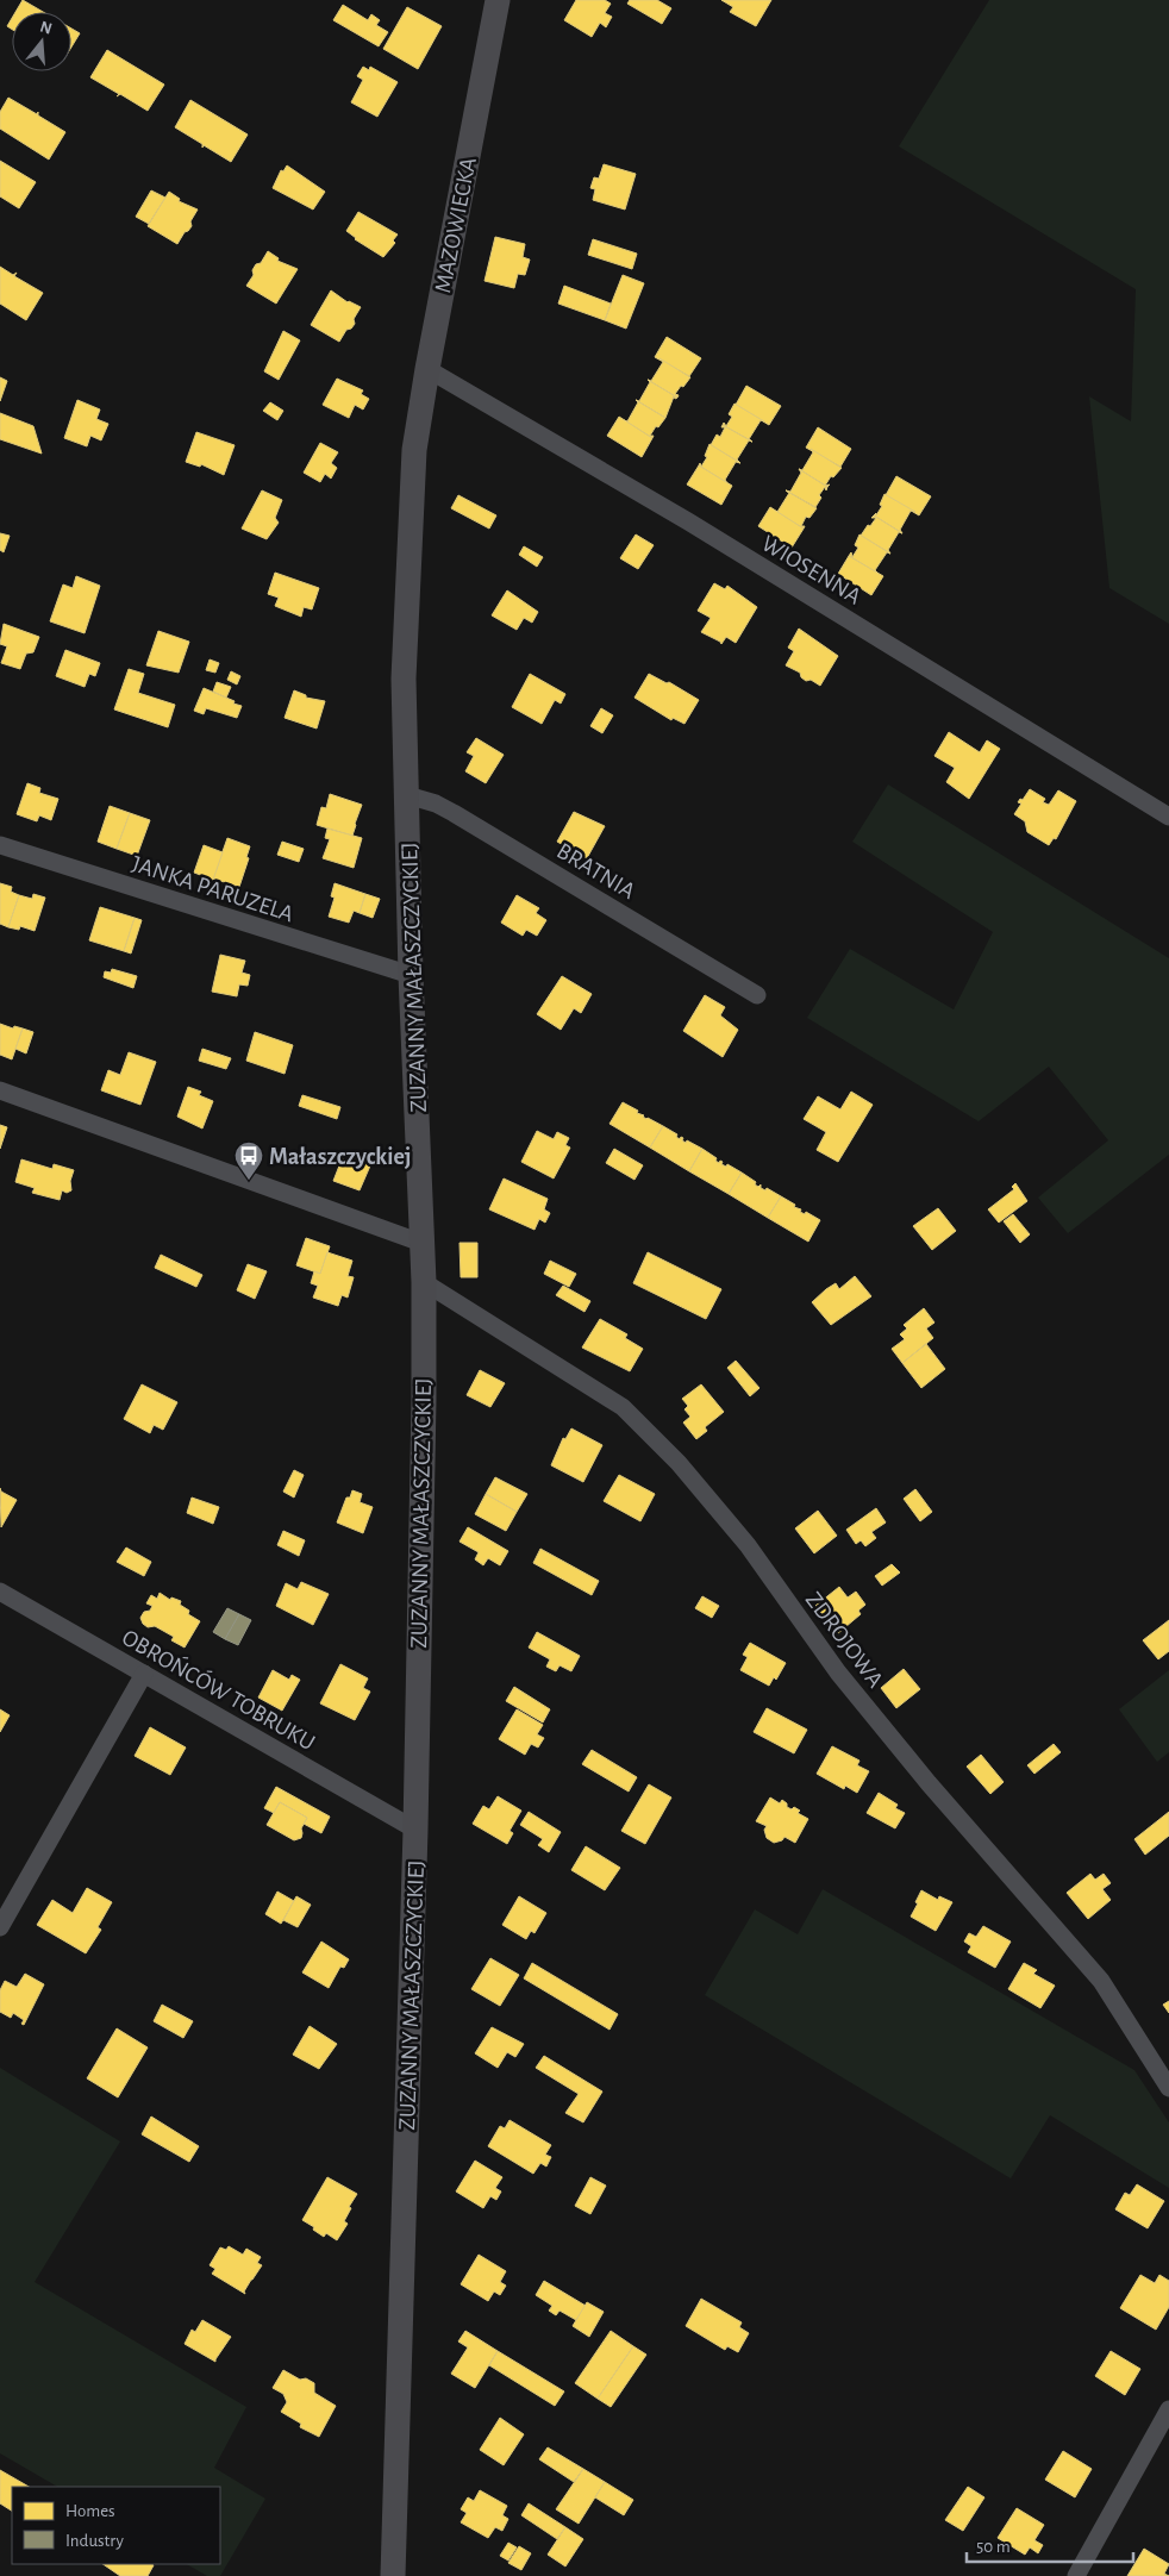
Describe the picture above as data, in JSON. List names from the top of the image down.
{
  "streets": {
    "street": [
      "MAZOWIECKA",
      "WIOSENNA",
      "BRATNIA",
      "JANKA PARUZELA",
      "ZUZANNY MAŁASZCZYCKIEJ",
      "ZDROJOWA",
      "OBROŃCÓW TOBRUKU"
    ]
  },
  "crossings": [
    ["MAZOWIECKA", "WIOSENNA"],
    ["MAZOWIECKA", "ZUZANNY MAŁASZCZYCKIEJ"],
    ["BRATNIA", "ZUZANNY MAŁASZCZYCKIEJ"],
    ["JANKA PARUZELA", "ZUZANNY MAŁASZCZYCKIEJ"],
    ["ZUZANNY MAŁASZCZYCKIEJ", "ZDROJOWA"],
    ["ZUZANNY MAŁASZCZYCKIEJ", "OBROŃCÓW TOBRUKU"]
  ],
  "places": {
    "bus stop": ["Małaszczyckiej"]
  },
  "legend": ["Homes", "Industry"],
  "scale_bar": "50 m",
  "north": "top"
}
